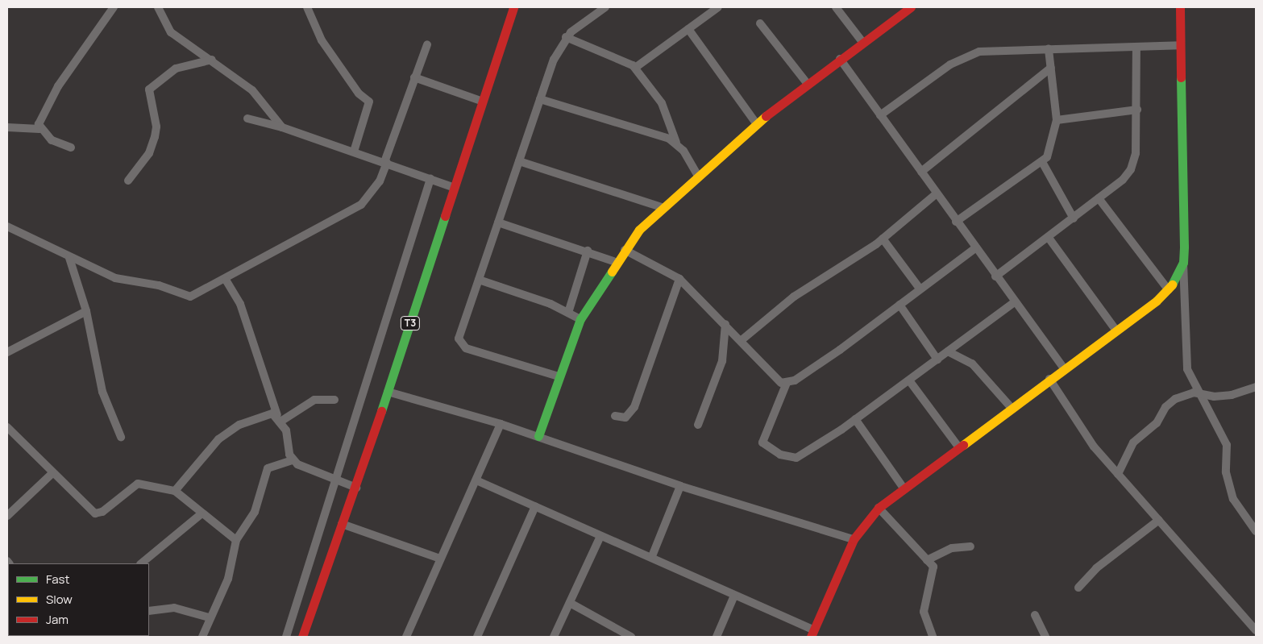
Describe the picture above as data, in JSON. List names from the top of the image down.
{
  "streets": {
    "main road": ["T3"]
  },
  "legend": ["Fast", "Slow", "Jam"]
}
